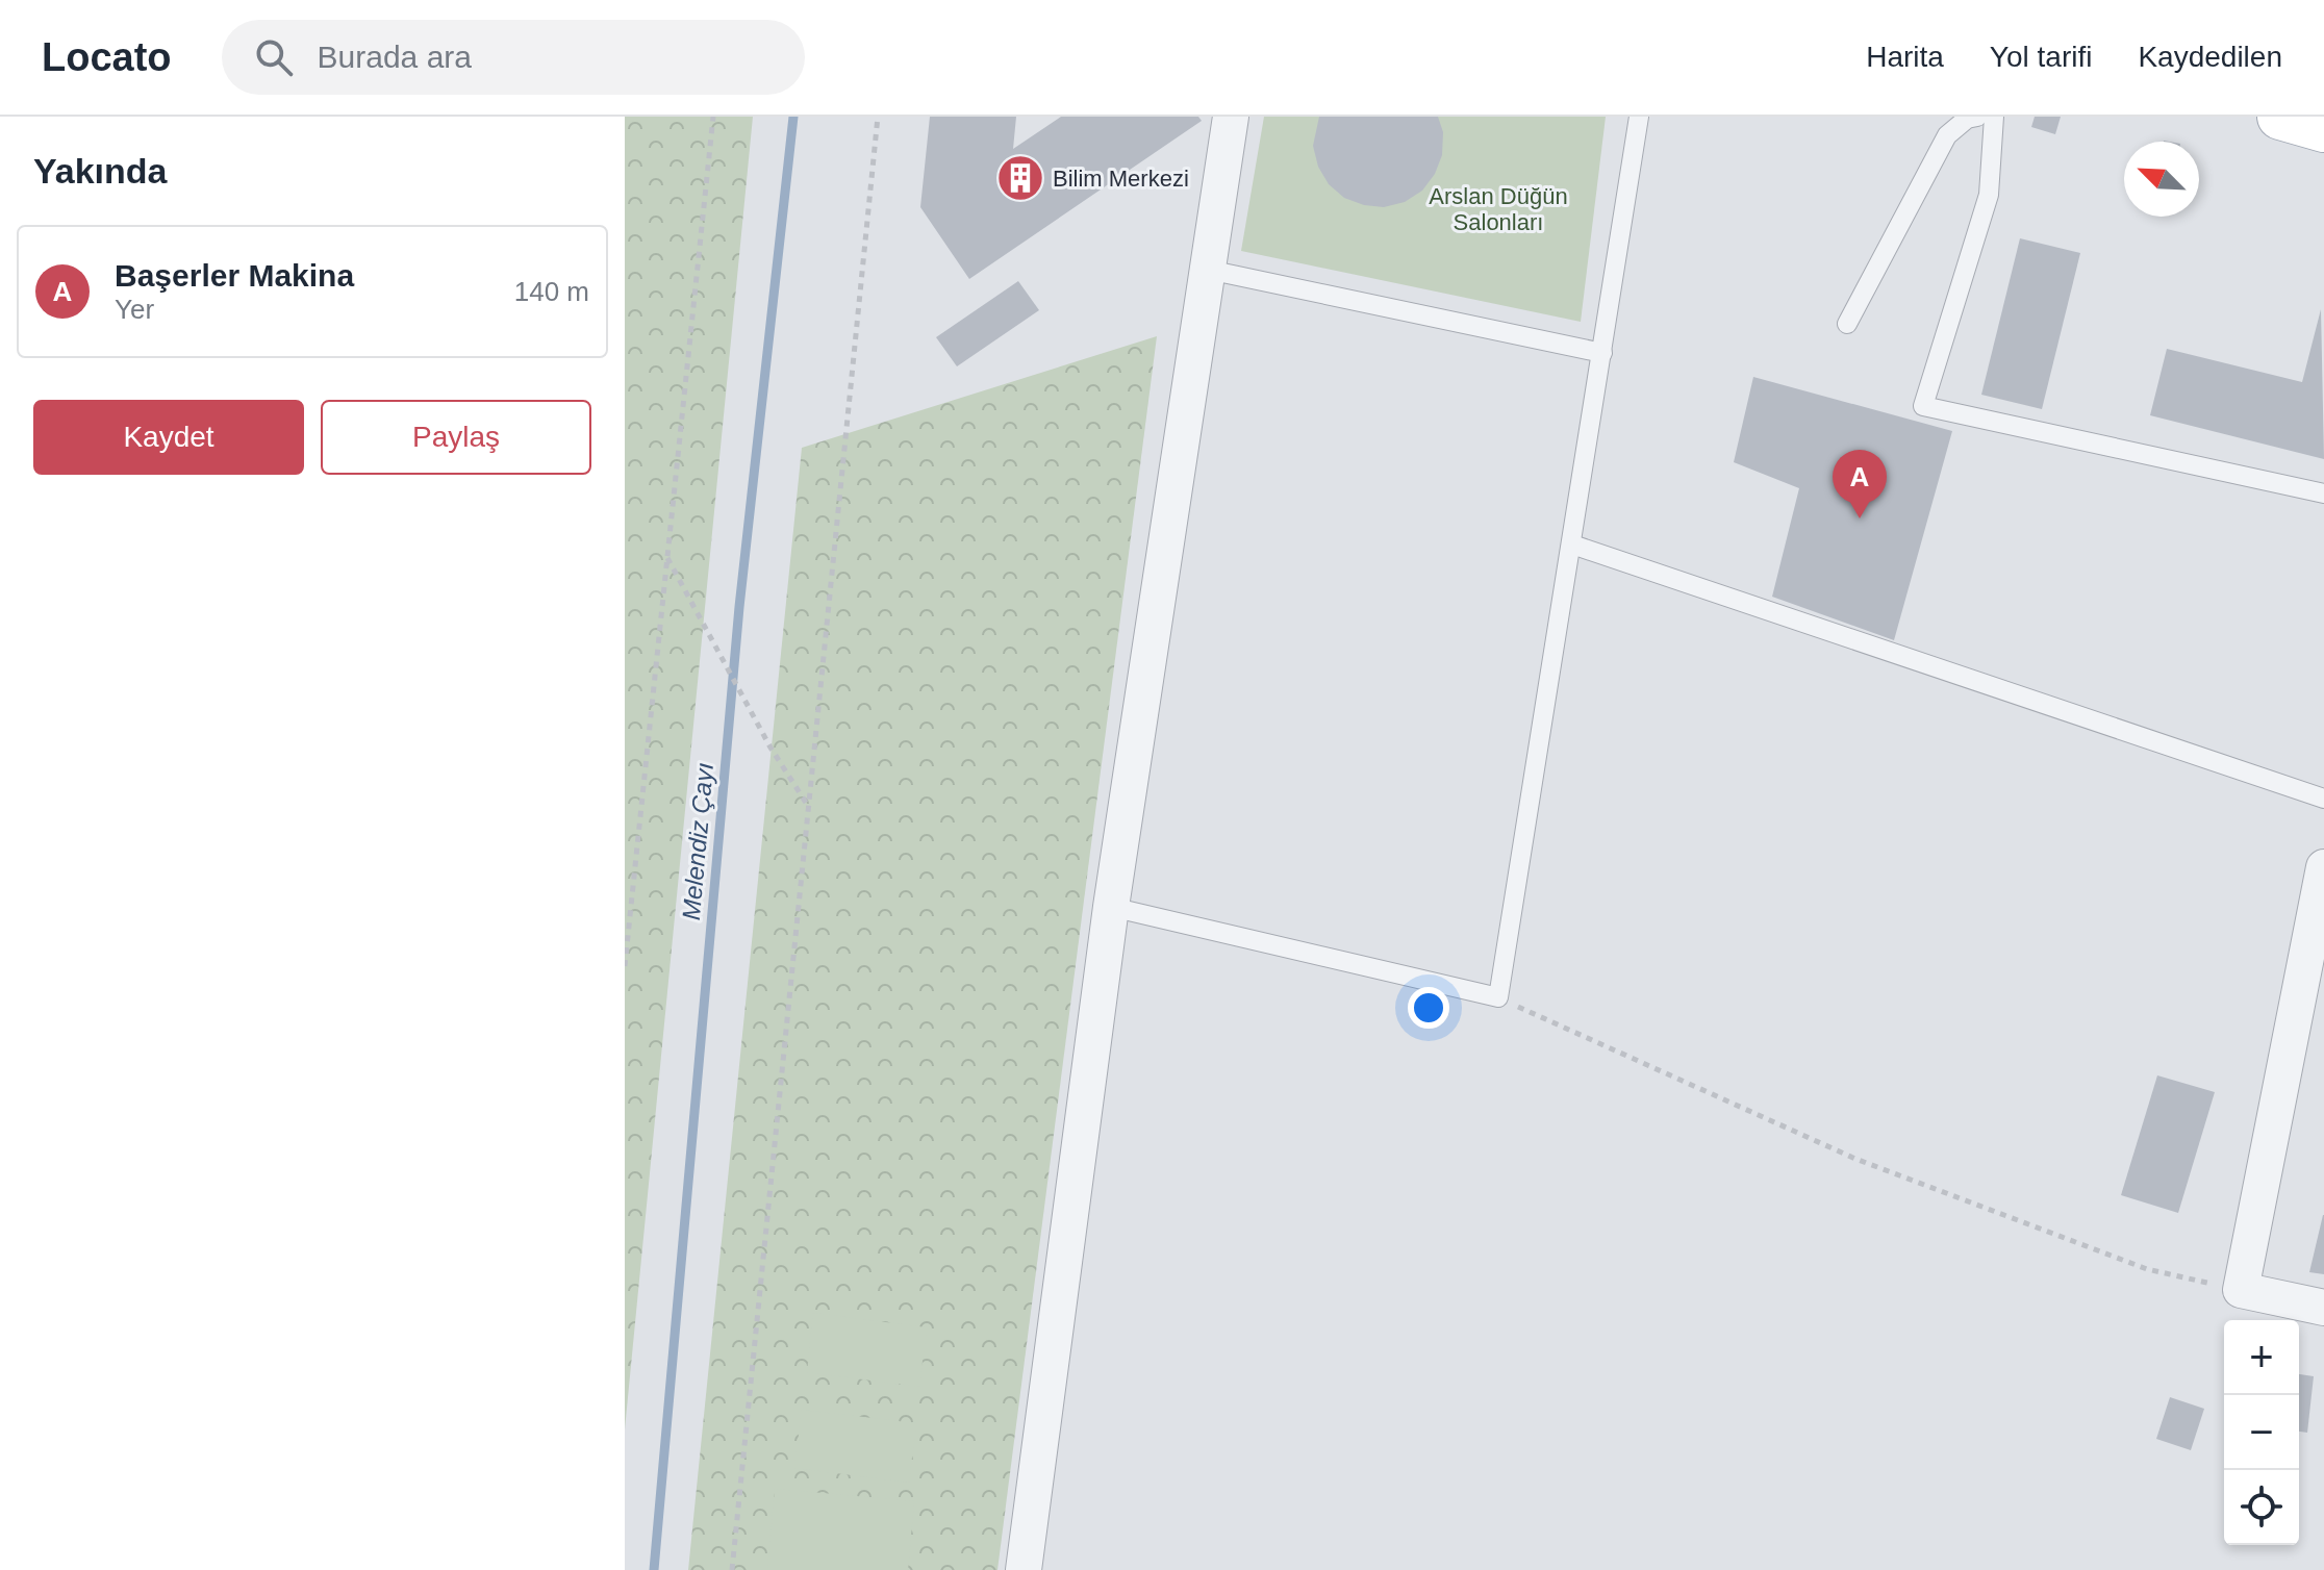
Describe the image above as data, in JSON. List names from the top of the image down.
{
  "water": ["Melendiz Çayı"],
  "parks": ["Arslan Düğün Salonları"],
  "places": {
    "building": ["Bilim Merkezi"]
  },
  "north": "top left",
  "page": {
    "header": "Locato",
    "search": "Burada ara",
    "nav": ["Harita", "Yol tarifi", "Kaydedilen"],
    "heading": "Yakında",
    "list": [
      {
        "mark": "A",
        "name": "Başerler Makina",
        "note": "Yer",
        "value": "140 m"
      }
    ],
    "buttons": ["Kaydet", "Paylaş"],
    "pins": "A",
    "map_buttons": ["+", "−"]
  }
}
